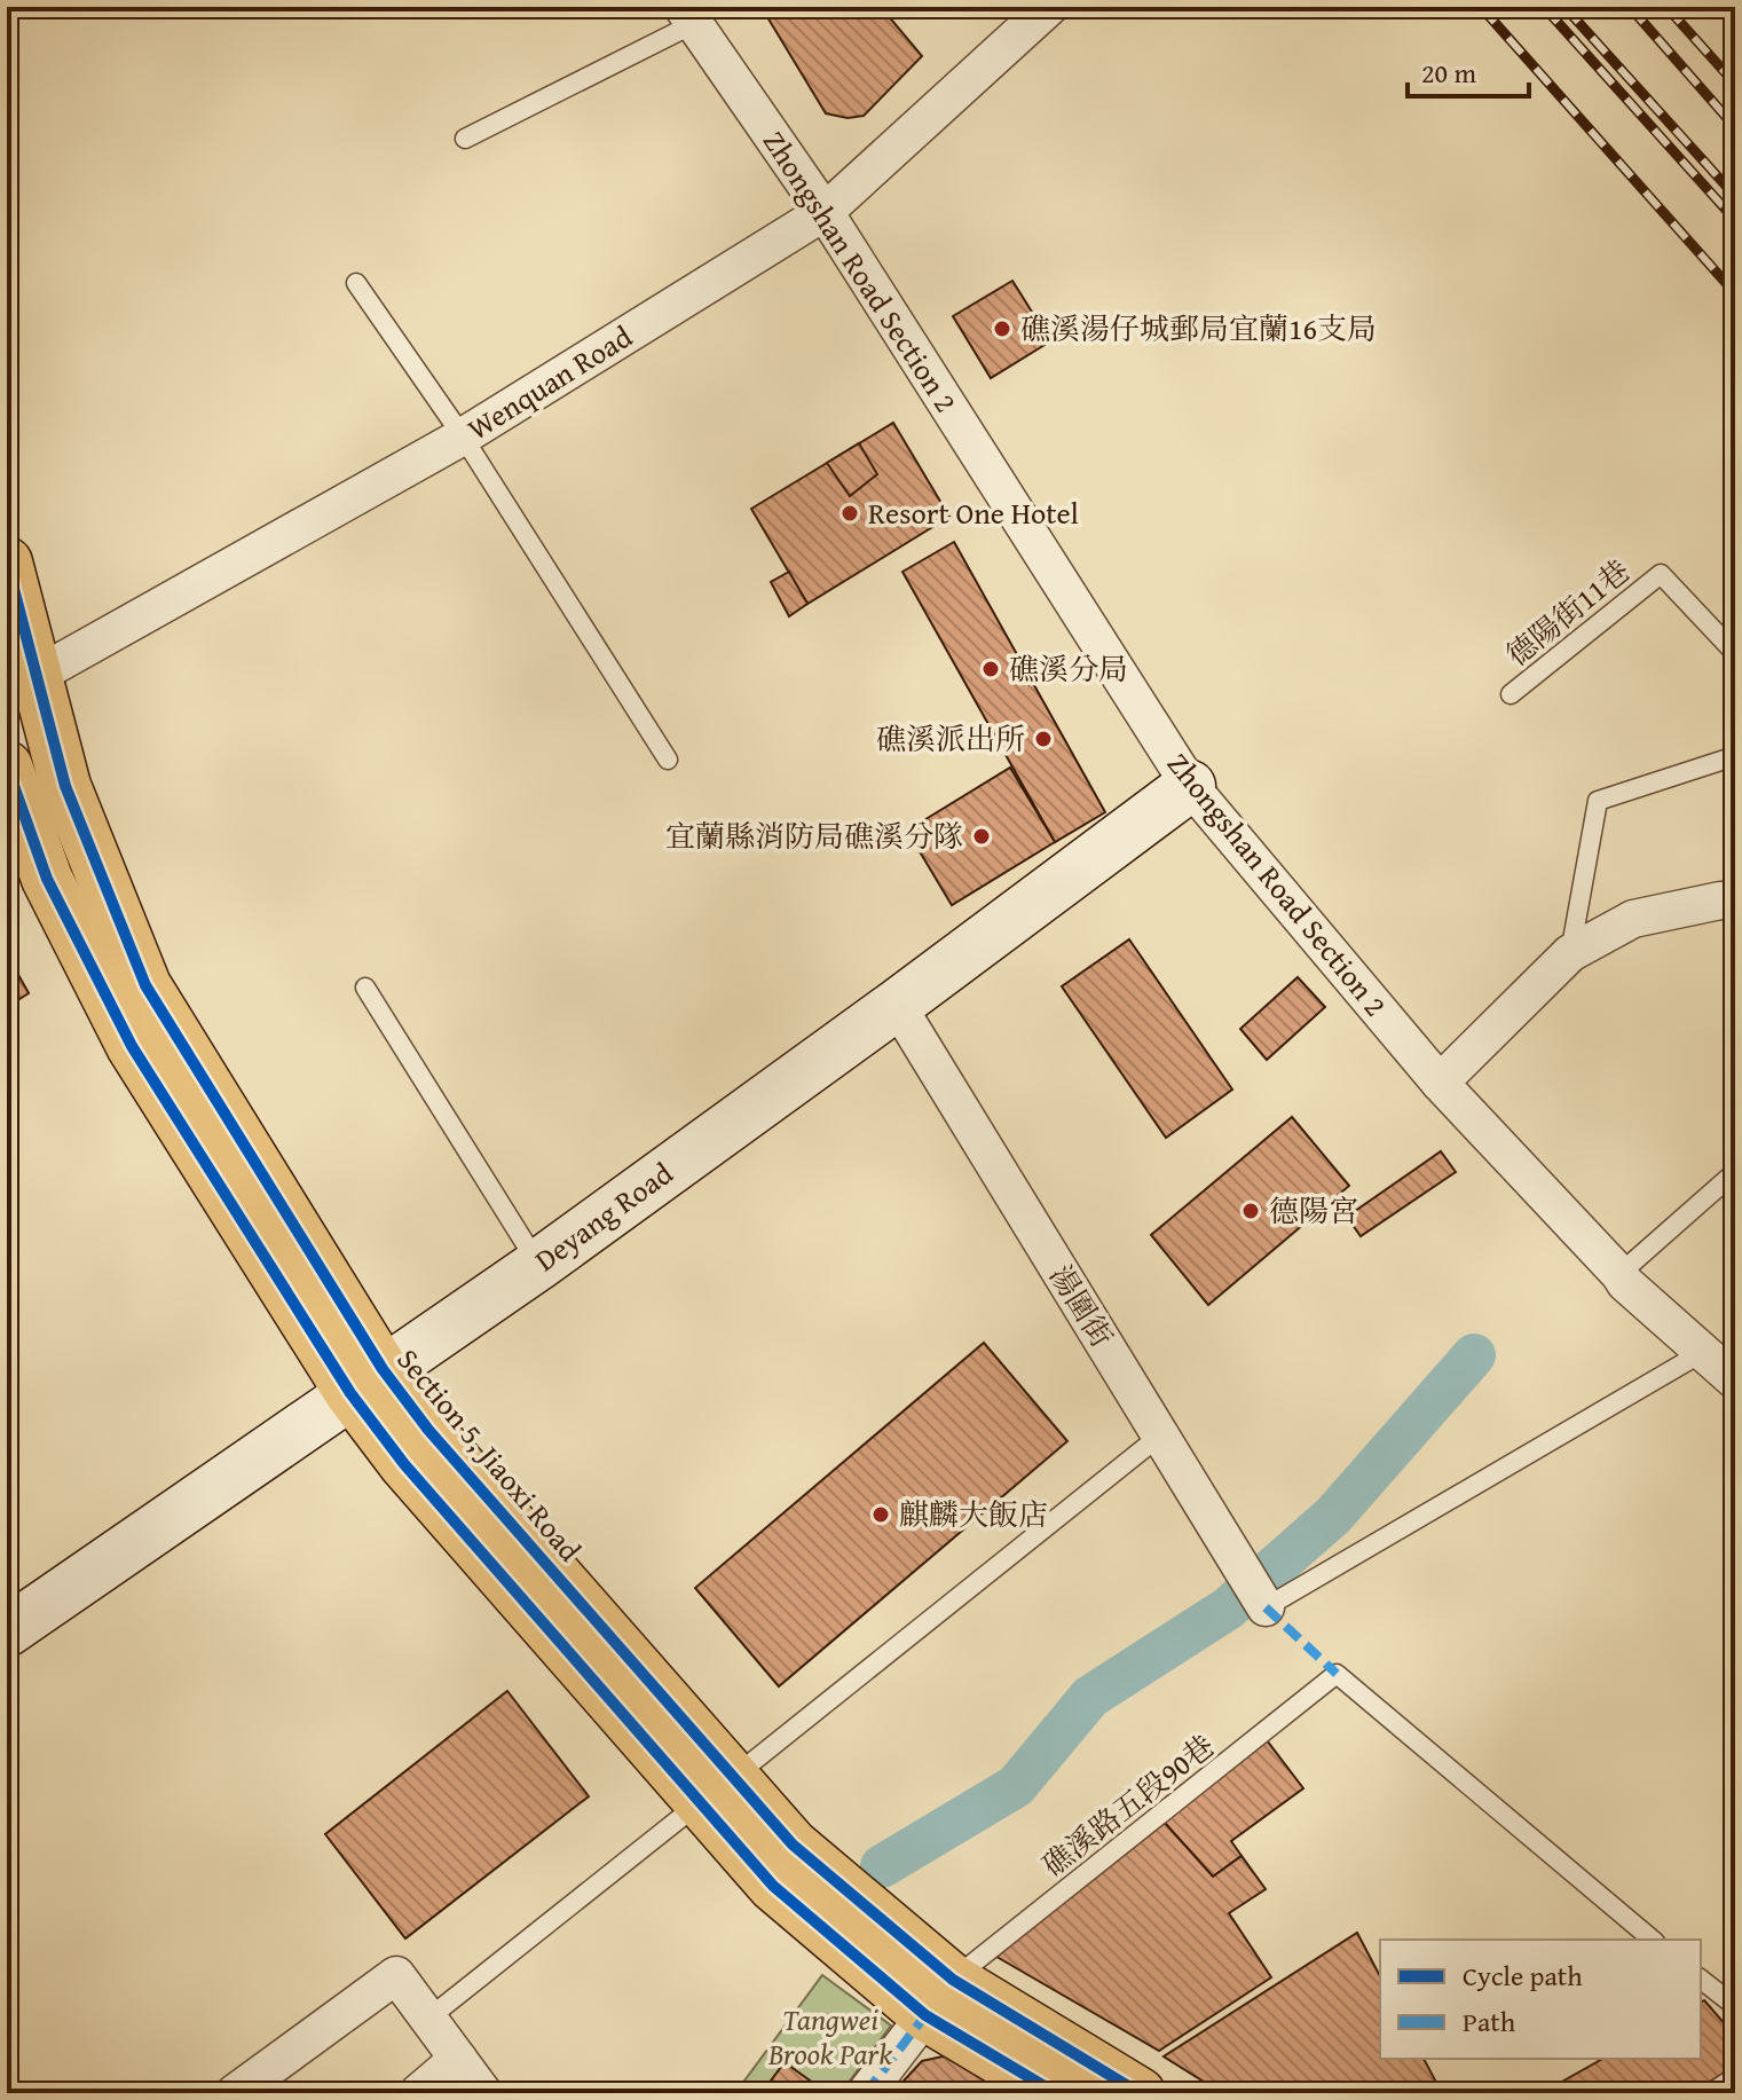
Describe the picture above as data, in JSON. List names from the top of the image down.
{
  "streets": {
    "main road": ["Section 5, Jiaoxi Road"],
    "street": [
      "Zhongshan Road Section 2",
      "Wenquan Road",
      "Deyang Road",
      "湯圍街"
    ],
    "lane": ["德陽街11巷", "礁溪路五段90巷"]
  },
  "crossings": [
    ["Zhongshan Road Section 2", "Wenquan Road"],
    ["Zhongshan Road Section 2", "Deyang Road"],
    ["Wenquan Road", "Section 5, Jiaoxi Road"],
    ["Deyang Road", "湯圍街"],
    ["Deyang Road", "Section 5, Jiaoxi Road"],
    ["Section 5, Jiaoxi Road", "礁溪路五段90巷"]
  ],
  "parks": ["Tangwei Brook Park"],
  "places": [
    "礁溪湯仔城郵局宜蘭16支局",
    "Resort One Hotel",
    "礁溪分局",
    "礁溪派出所",
    "宜蘭縣消防局礁溪分隊",
    "德陽宮",
    "麒麟大飯店"
  ],
  "legend": ["Cycle path", "Path"],
  "scale_bar": "20 m"
}
